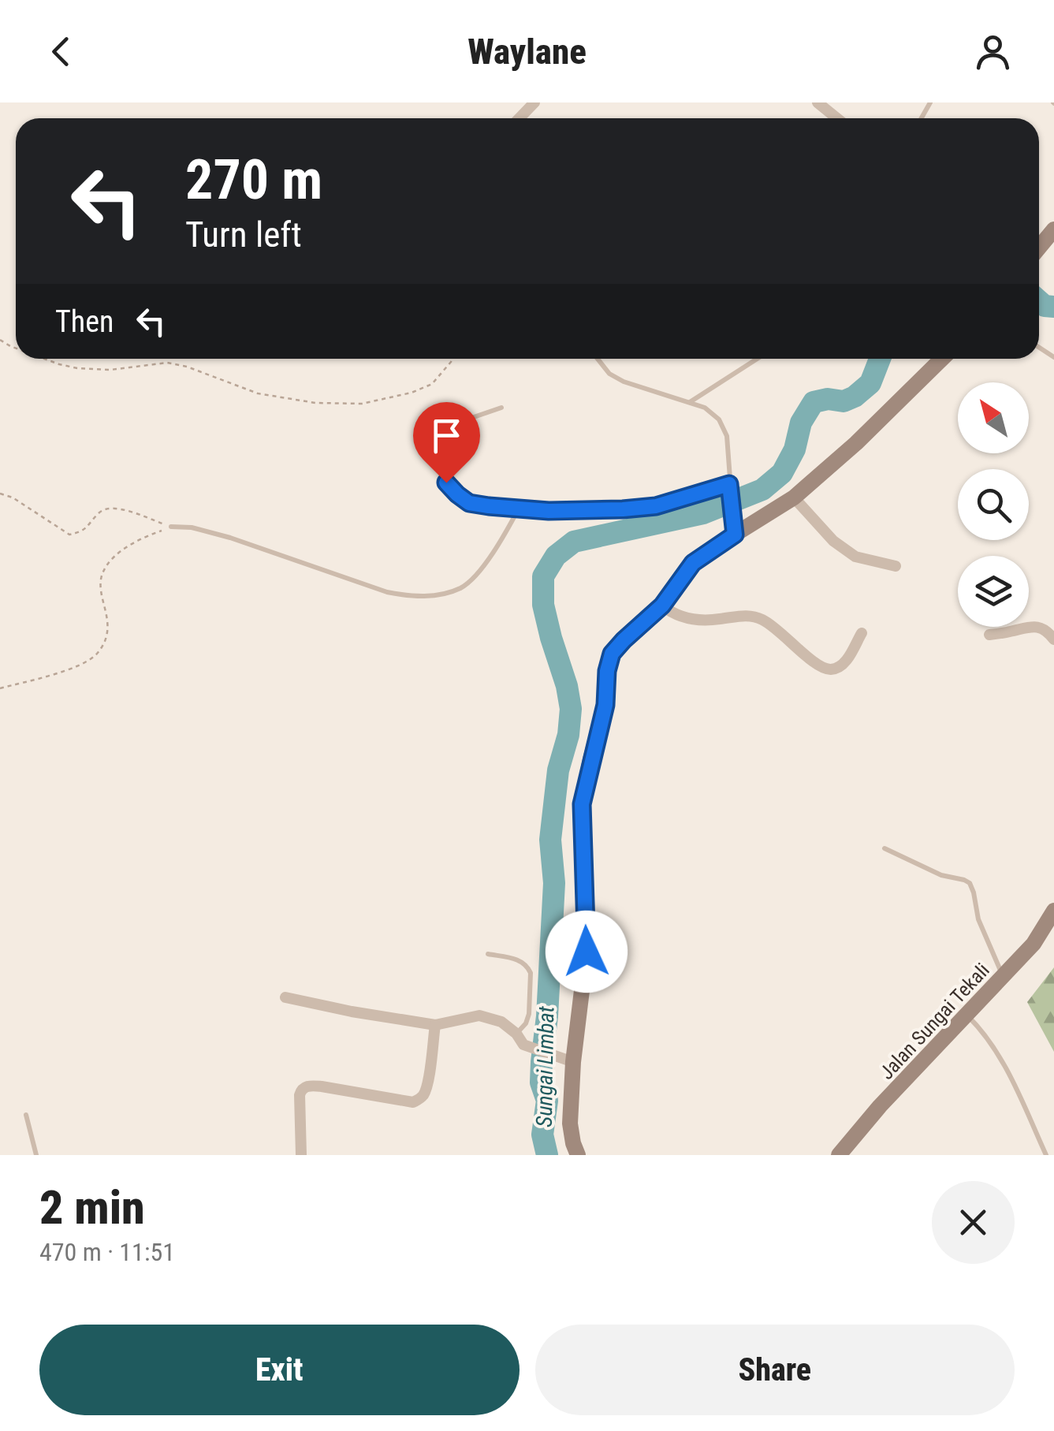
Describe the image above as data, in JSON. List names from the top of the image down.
{
  "streets": {
    "street": ["Jalan Sungai Tekali"]
  },
  "water": ["Sungai Limbat"],
  "north": "top left",
  "page": {
    "header": "Waylane",
    "turn": ["270 m", "Turn left"],
    "then": "Then",
    "heading": ["2 min", "470 m · 11:51"],
    "buttons": ["Exit", "Share"]
  }
}
